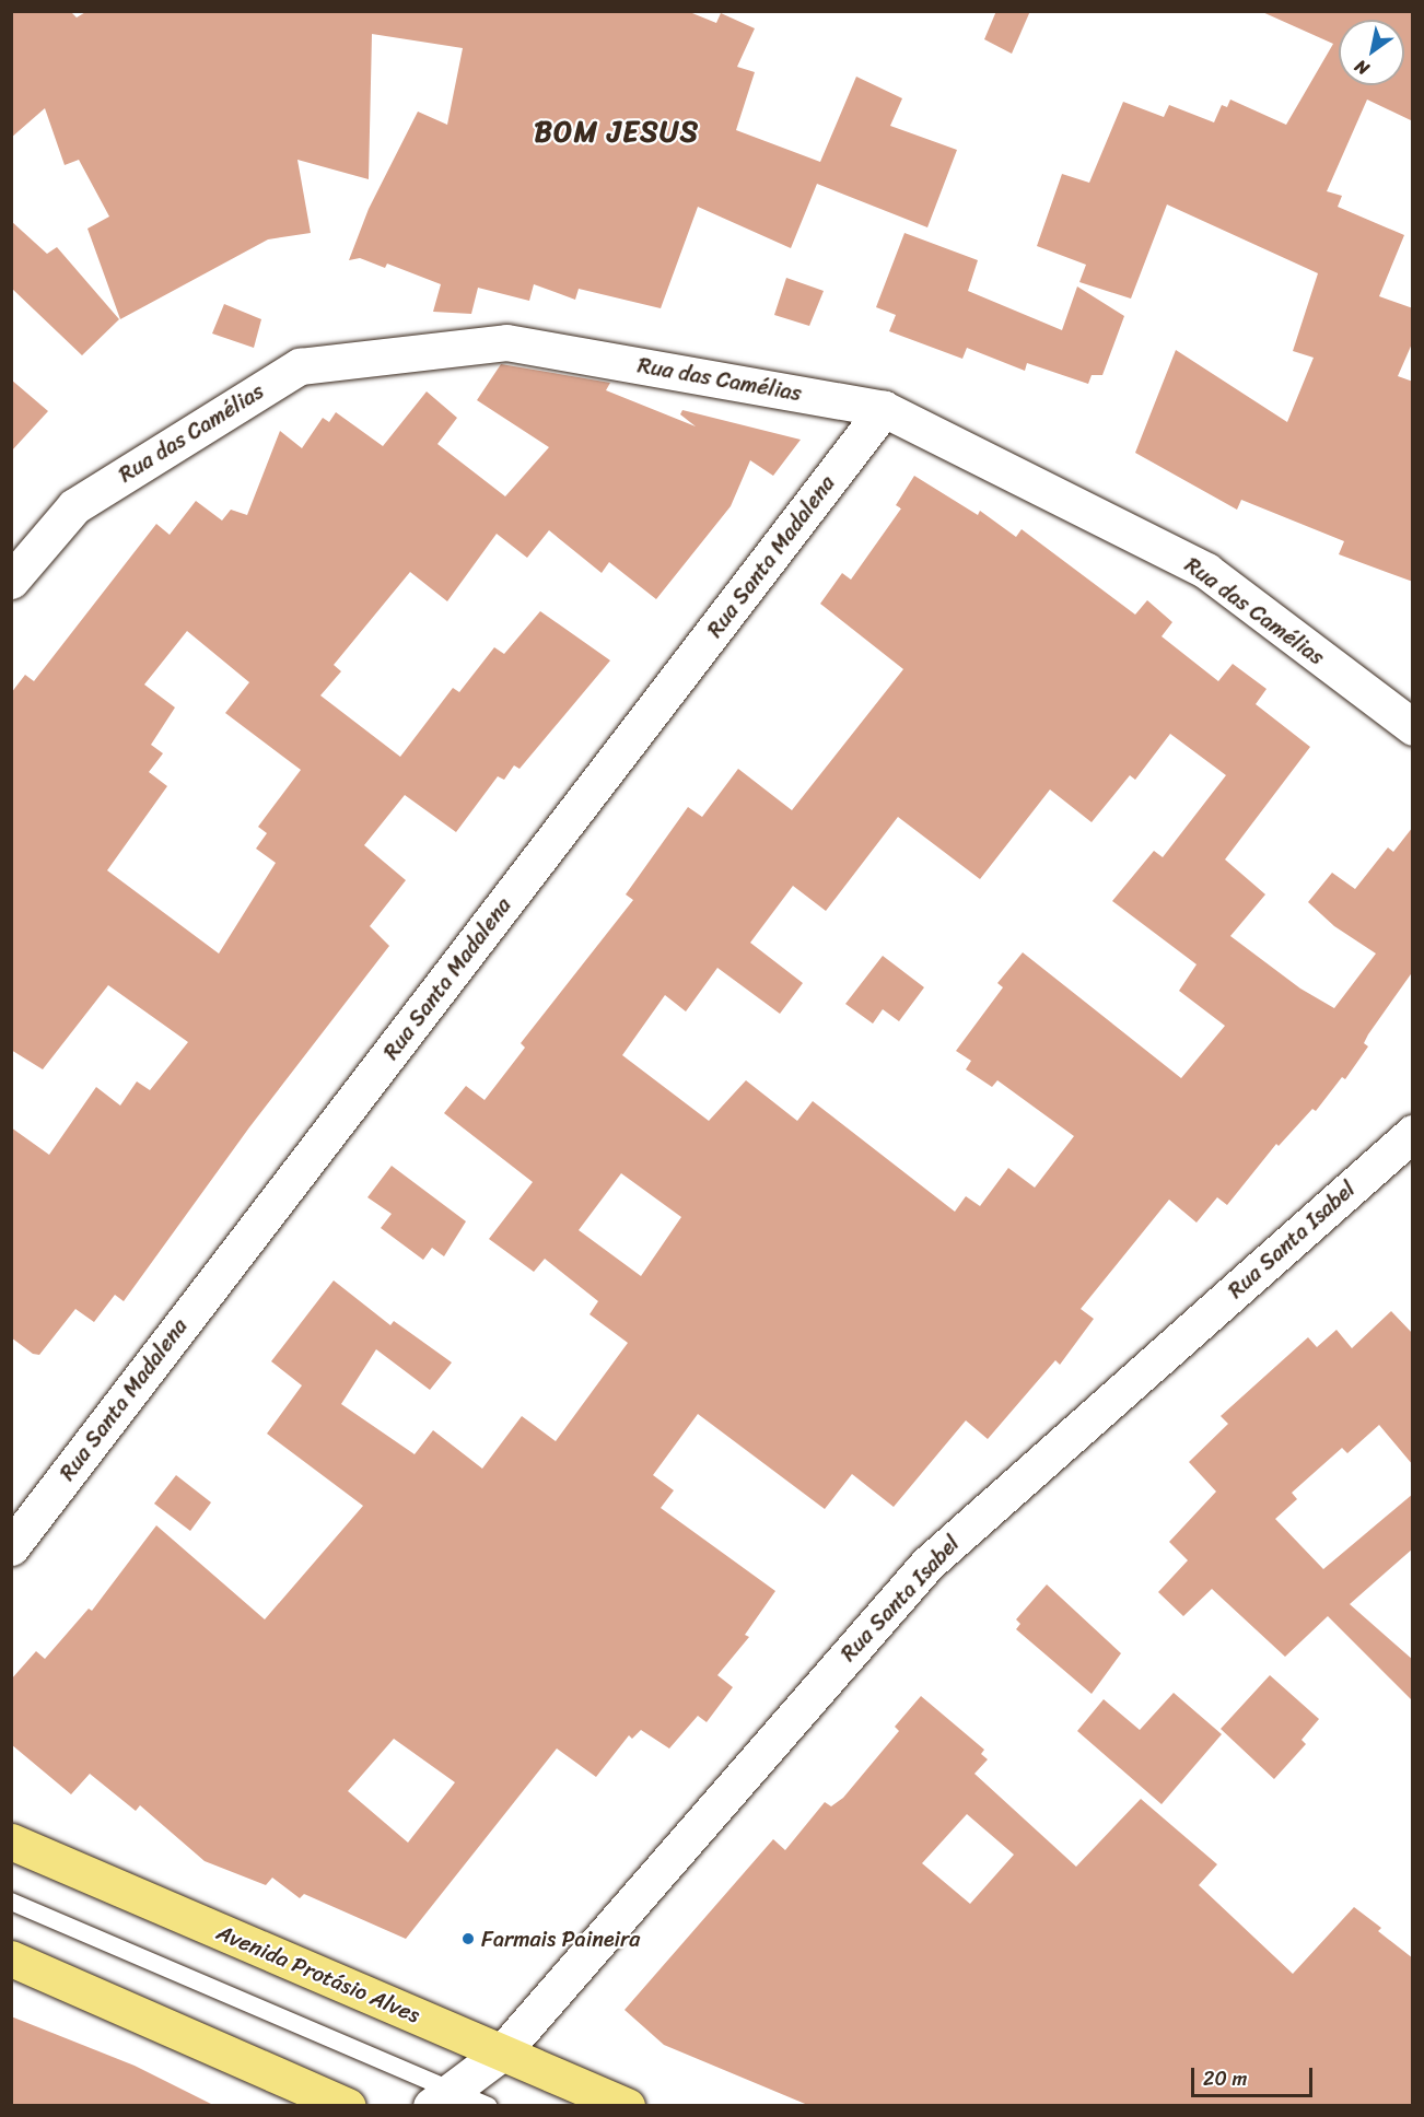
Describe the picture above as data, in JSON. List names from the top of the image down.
{
  "streets": {
    "main road": ["Avenida Protásio Alves"],
    "street": ["Rua das Camélias", "Rua Santa Madalena", "Rua Santa Isabel"]
  },
  "crossings": [
    ["Rua das Camélias", "Rua Santa Madalena"],
    ["Rua Santa Isabel", "Avenida Protásio Alves"]
  ],
  "districts": ["BOM JESUS"],
  "places": ["Farmais Paineira"],
  "scale_bar": "20 m",
  "north": "bottom left"
}
